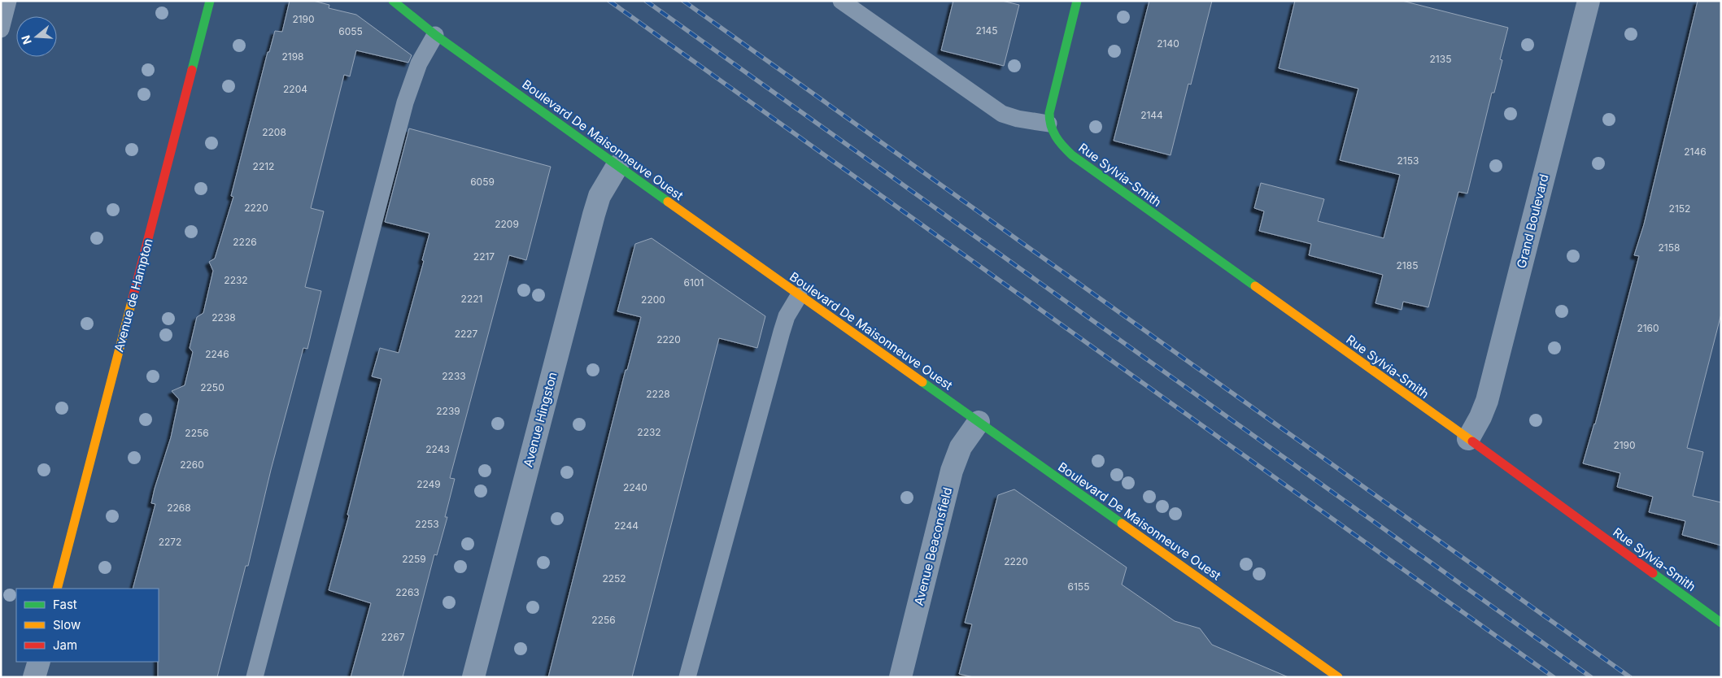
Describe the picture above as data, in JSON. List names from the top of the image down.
{
  "streets": {
    "street": [
      "Boulevard De Maisonneuve Ouest",
      "Rue Sylvia-Smith",
      "Grand Boulevard",
      "Avenue de Hampton",
      "Avenue Hingston",
      "Avenue Beaconsfield"
    ]
  },
  "crossings": [
    ["Boulevard De Maisonneuve Ouest", "Avenue Hingston"],
    ["Boulevard De Maisonneuve Ouest", "Avenue Beaconsfield"],
    ["Rue Sylvia-Smith", "Grand Boulevard"]
  ],
  "house_numbers": [
    "2190",
    "2145",
    "6055",
    "2140",
    "2198",
    "2135",
    "2204",
    "2144",
    "2208",
    "2146",
    "2153",
    "2212",
    "6059",
    "2220",
    "2152",
    "2209",
    "2226",
    "2158",
    "2217",
    "2185",
    "2232",
    "6101",
    "2221",
    "2200",
    "2238",
    "2160",
    "2227",
    "2220",
    "2246",
    "2233",
    "2250",
    "2228",
    "2239",
    "2232",
    "2256",
    "2190",
    "2243",
    "2260",
    "2249",
    "2240",
    "2268",
    "2253",
    "2244",
    "2272",
    "2259",
    "2220",
    "2252",
    "6155",
    "2263",
    "2256",
    "2267"
  ],
  "legend": ["Fast", "Slow", "Jam"],
  "north": "left"
}
